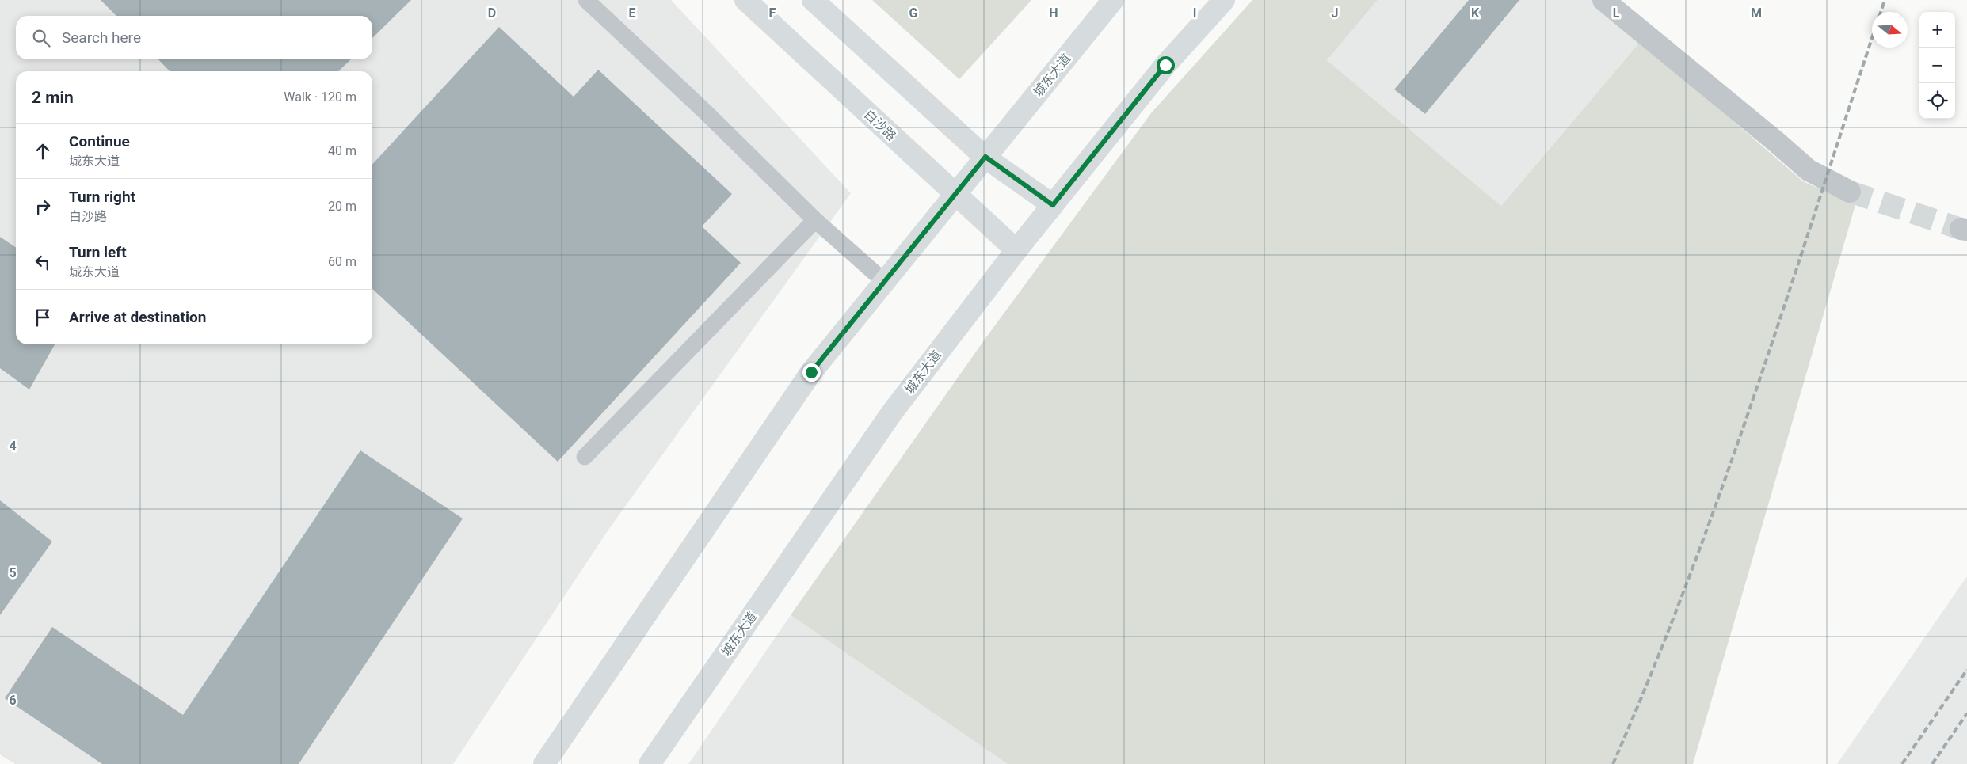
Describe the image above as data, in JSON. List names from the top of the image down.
{
  "streets": {
    "main road": ["城东大道", "白沙路"]
  },
  "crossings": [
    ["城东大道", "白沙路"]
  ],
  "north": "right",
  "page": {
    "map_buttons": ["+", "−"],
    "search": "Search here",
    "heading": ["2 min", "Walk · 120 m"],
    "list": [
      ["Continue", "城东大道", "40 m"],
      ["Turn right", "白沙路", "20 m"],
      ["Turn left", "城东大道", "60 m"],
      "Arrive at destination"
    ]
  },
  "grid": {
    "columns": [
      "D",
      "E",
      "F",
      "G",
      "H",
      "I",
      "J",
      "K",
      "L",
      "M"
    ],
    "rows": ["4", "5", "6"]
  }
}
